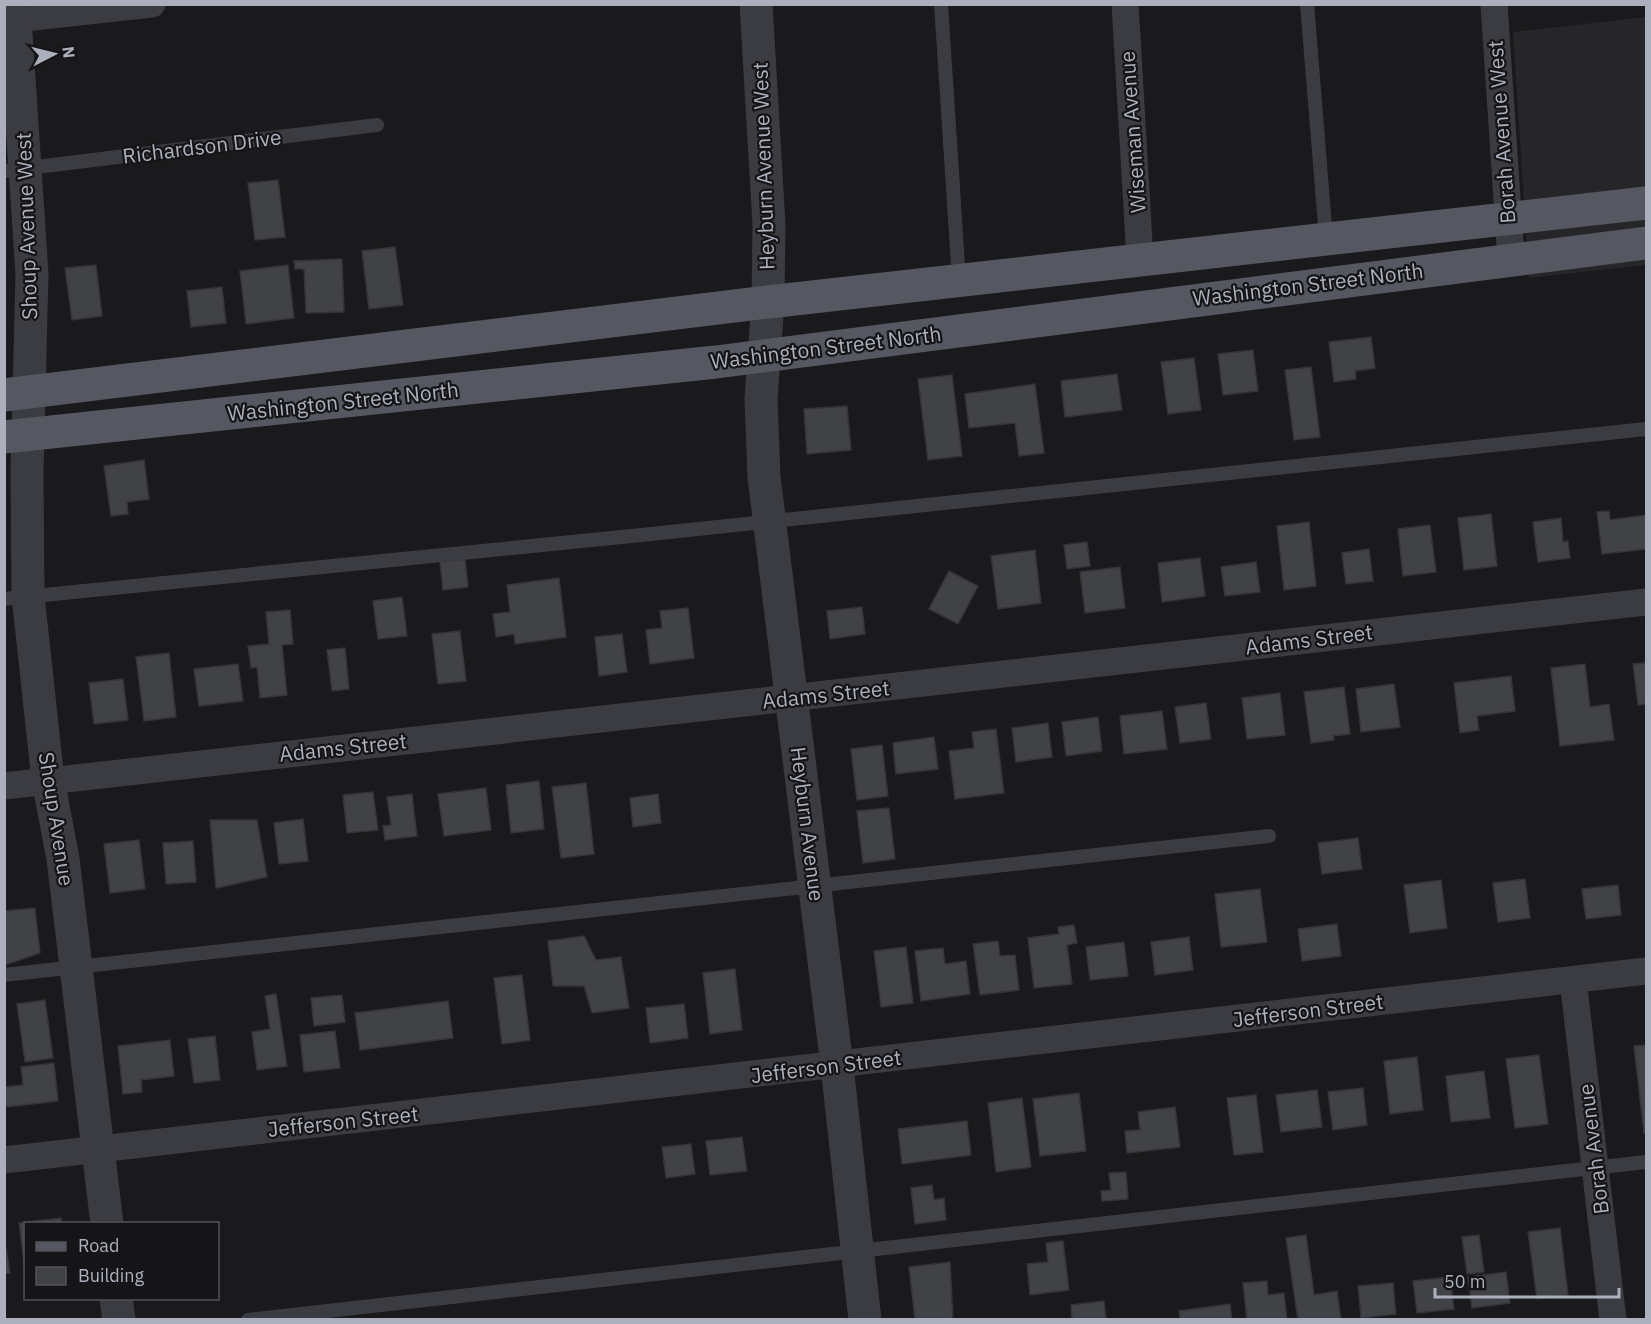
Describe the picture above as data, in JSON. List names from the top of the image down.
{
  "streets": {
    "main road": ["Washington Street North"],
    "street": [
      "Wiseman Avenue",
      "Borah Avenue West",
      "Heyburn Avenue West",
      "Shoup Avenue West",
      "Adams Street",
      "Shoup Avenue",
      "Heyburn Avenue",
      "Jefferson Street",
      "Borah Avenue"
    ],
    "lane": ["Richardson Drive"]
  },
  "crossings": [
    ["Wiseman Avenue", "Washington Street North"],
    ["Borah Avenue West", "Washington Street North"],
    ["Richardson Drive", "Shoup Avenue West"],
    ["Heyburn Avenue West", "Washington Street North"],
    ["Heyburn Avenue West", "Heyburn Avenue"],
    ["Shoup Avenue West", "Washington Street North"],
    ["Shoup Avenue West", "Shoup Avenue"],
    ["Washington Street North", "Shoup Avenue"],
    ["Washington Street North", "Heyburn Avenue"],
    ["Adams Street", "Shoup Avenue"],
    ["Adams Street", "Heyburn Avenue"],
    ["Shoup Avenue", "Jefferson Street"],
    ["Heyburn Avenue", "Jefferson Street"],
    ["Jefferson Street", "Borah Avenue"]
  ],
  "legend": ["Road", "Building"],
  "scale_bar": "50 m",
  "north": "right"
}
